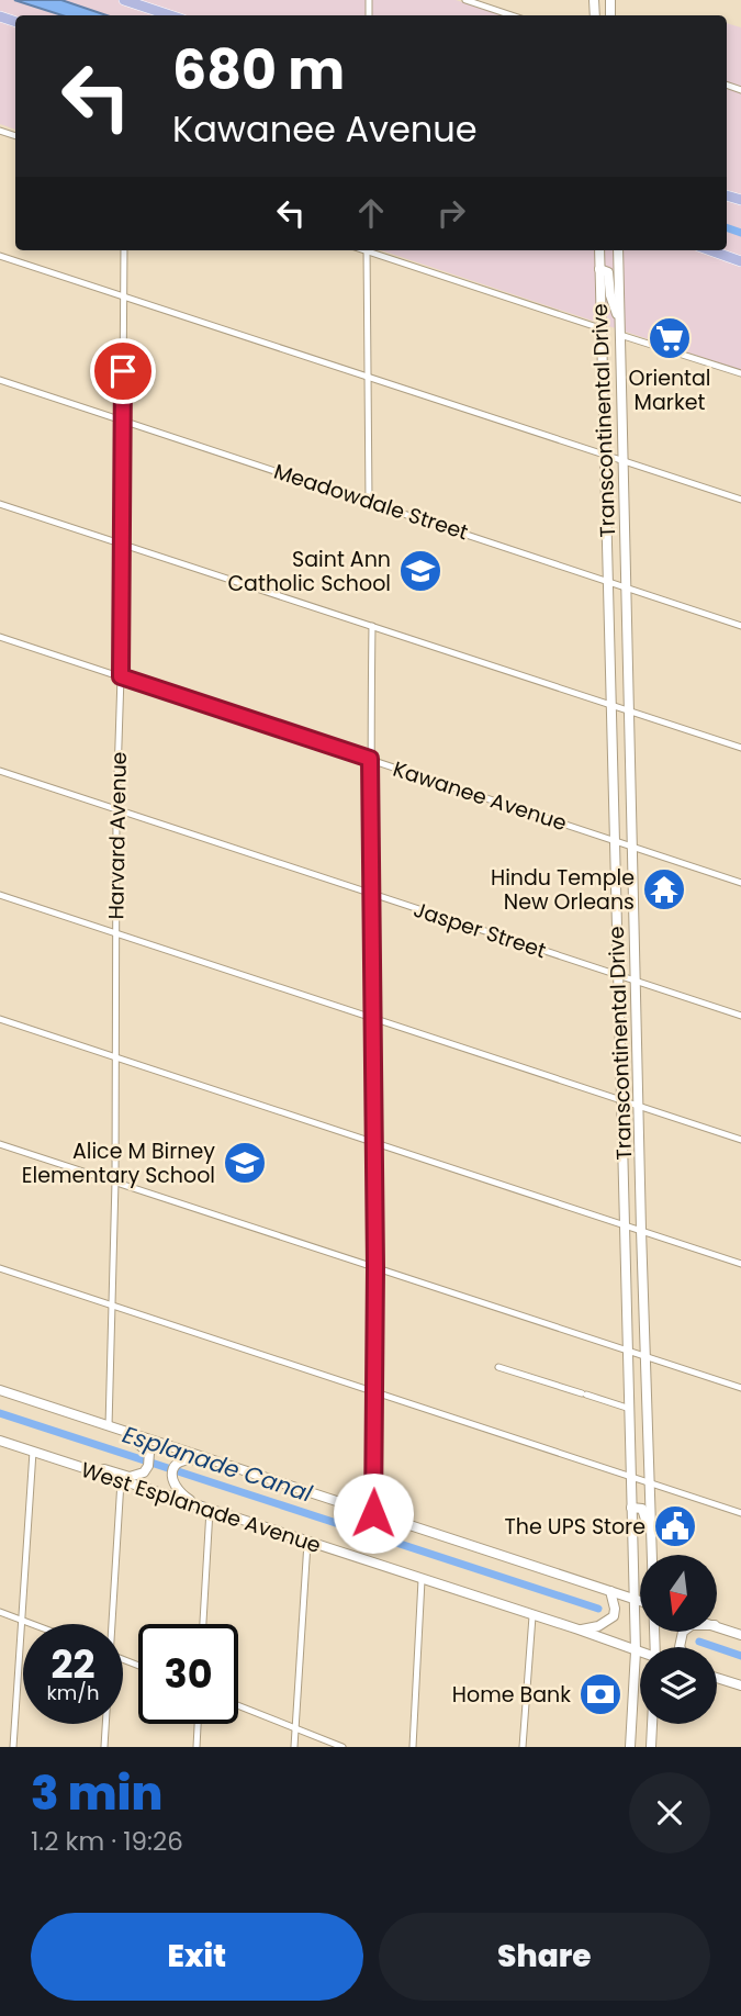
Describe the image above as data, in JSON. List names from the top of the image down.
{
  "streets": {
    "street": [
      "Transcontinental Drive",
      "Meadowdale Street",
      "Kawanee Avenue",
      "Harvard Avenue",
      "Jasper Street",
      "West Esplanade Avenue"
    ]
  },
  "crossings": [
    ["Transcontinental Drive", "Meadowdale Street"],
    ["Transcontinental Drive", "Kawanee Avenue"],
    ["Transcontinental Drive", "Jasper Street"],
    ["Transcontinental Drive", "West Esplanade Avenue"],
    ["Meadowdale Street", "Harvard Avenue"],
    ["Kawanee Avenue", "Harvard Avenue"],
    ["Harvard Avenue", "Jasper Street"]
  ],
  "water": ["Esplanade Canal"],
  "places": {
    "supermarket": ["Oriental Market"],
    "school or university": ["Saint Ann Catholic School", "Alice M Birney Elementary School"],
    "temple": ["Hindu Temple New Orleans"],
    "public building": ["The UPS Store"],
    "bank": ["Home Bank"]
  },
  "north": "bottom",
  "page": {
    "turn": ["680 m", "Kawanee Avenue"],
    "speed": "22 km/h",
    "limit": "30",
    "heading": ["3 min", "1.2 km · 19:26"],
    "buttons": ["Exit", "Share"]
  }
}
